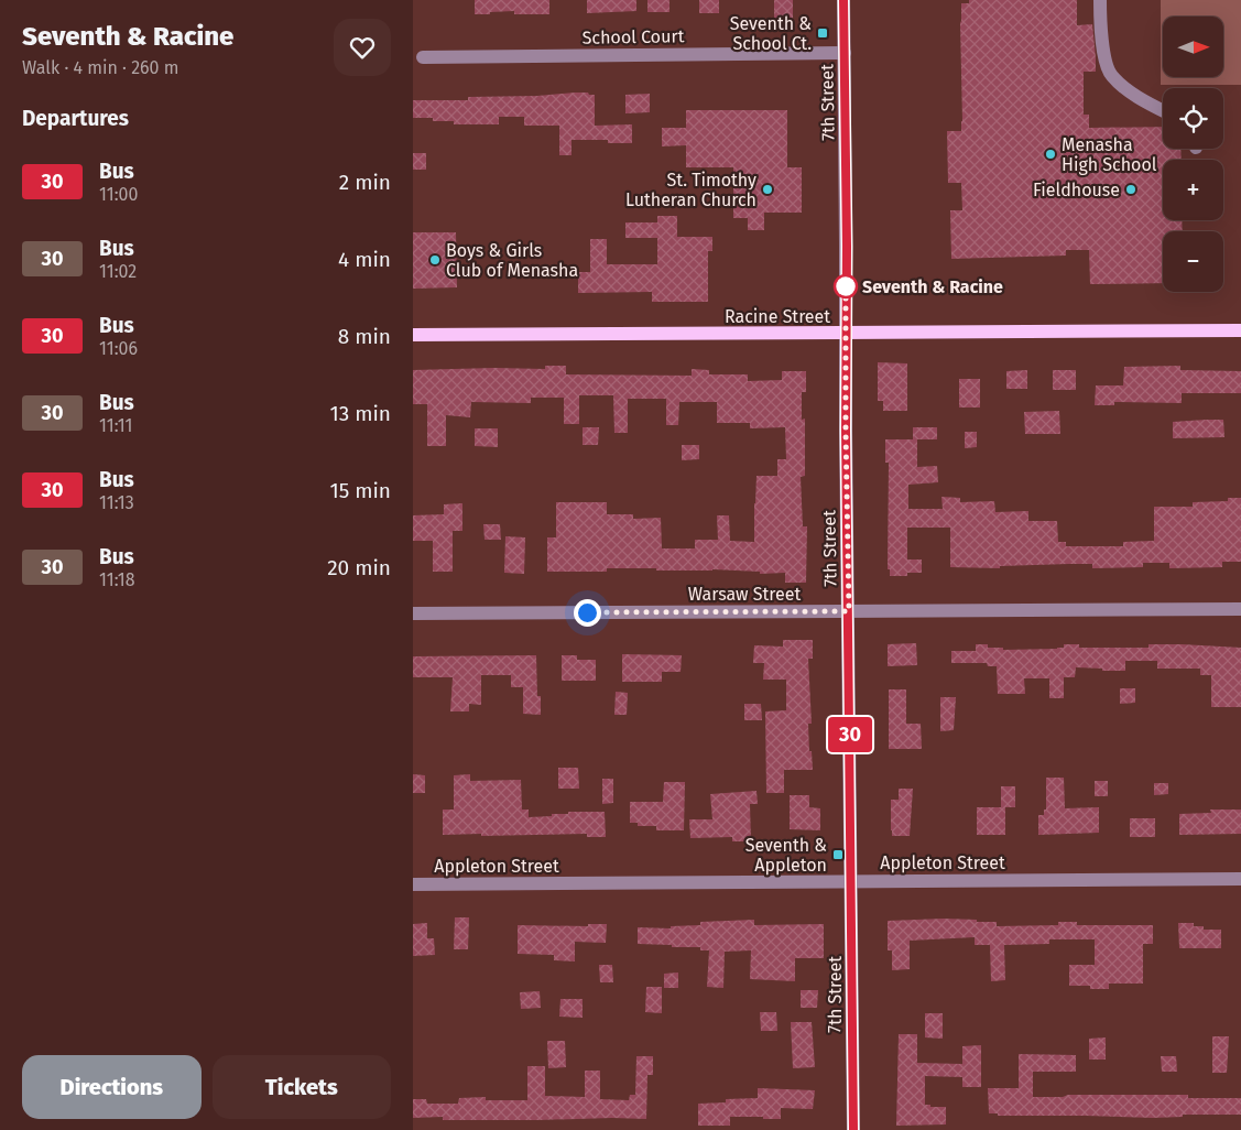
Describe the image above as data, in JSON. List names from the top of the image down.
{
  "streets": {
    "main road": ["Racine Street"],
    "street": [
      "School Court",
      "7th Street",
      "Warsaw Street",
      "Appleton Street"
    ]
  },
  "crossings": [
    ["School Court", "7th Street"],
    ["7th Street", "Racine Street"],
    ["7th Street", "Warsaw Street"],
    ["7th Street", "Appleton Street"]
  ],
  "places": {
    "transit": ["Seventh & School Ct.", "Seventh & Appleton"],
    "other": [
      "Menasha High School",
      "St. Timothy Lutheran Church",
      "Fieldhouse",
      "Boys & Girls Club of Menasha",
      "Seventh & Racine"
    ]
  },
  "lines": ["bus line 30"],
  "north": "right",
  "page": {
    "heading": [
      ["Seventh & Racine", "Walk · 4 min · 260 m"],
      "Departures"
    ],
    "on_map": "30",
    "map_buttons": ["+", "−"],
    "list": [
      {
        "mark": "30",
        "name": "Bus",
        "note": "11:00",
        "value": "2 min"
      },
      {
        "mark": "30",
        "name": "Bus",
        "note": "11:02",
        "value": "4 min"
      },
      {
        "mark": "30",
        "name": "Bus",
        "note": "11:06",
        "value": "8 min"
      },
      {
        "mark": "30",
        "name": "Bus",
        "note": "11:11",
        "value": "13 min"
      },
      {
        "mark": "30",
        "name": "Bus",
        "note": "11:13",
        "value": "15 min"
      },
      {
        "mark": "30",
        "name": "Bus",
        "note": "11:18",
        "value": "20 min"
      }
    ],
    "buttons": ["Directions", "Tickets"]
  }
}
